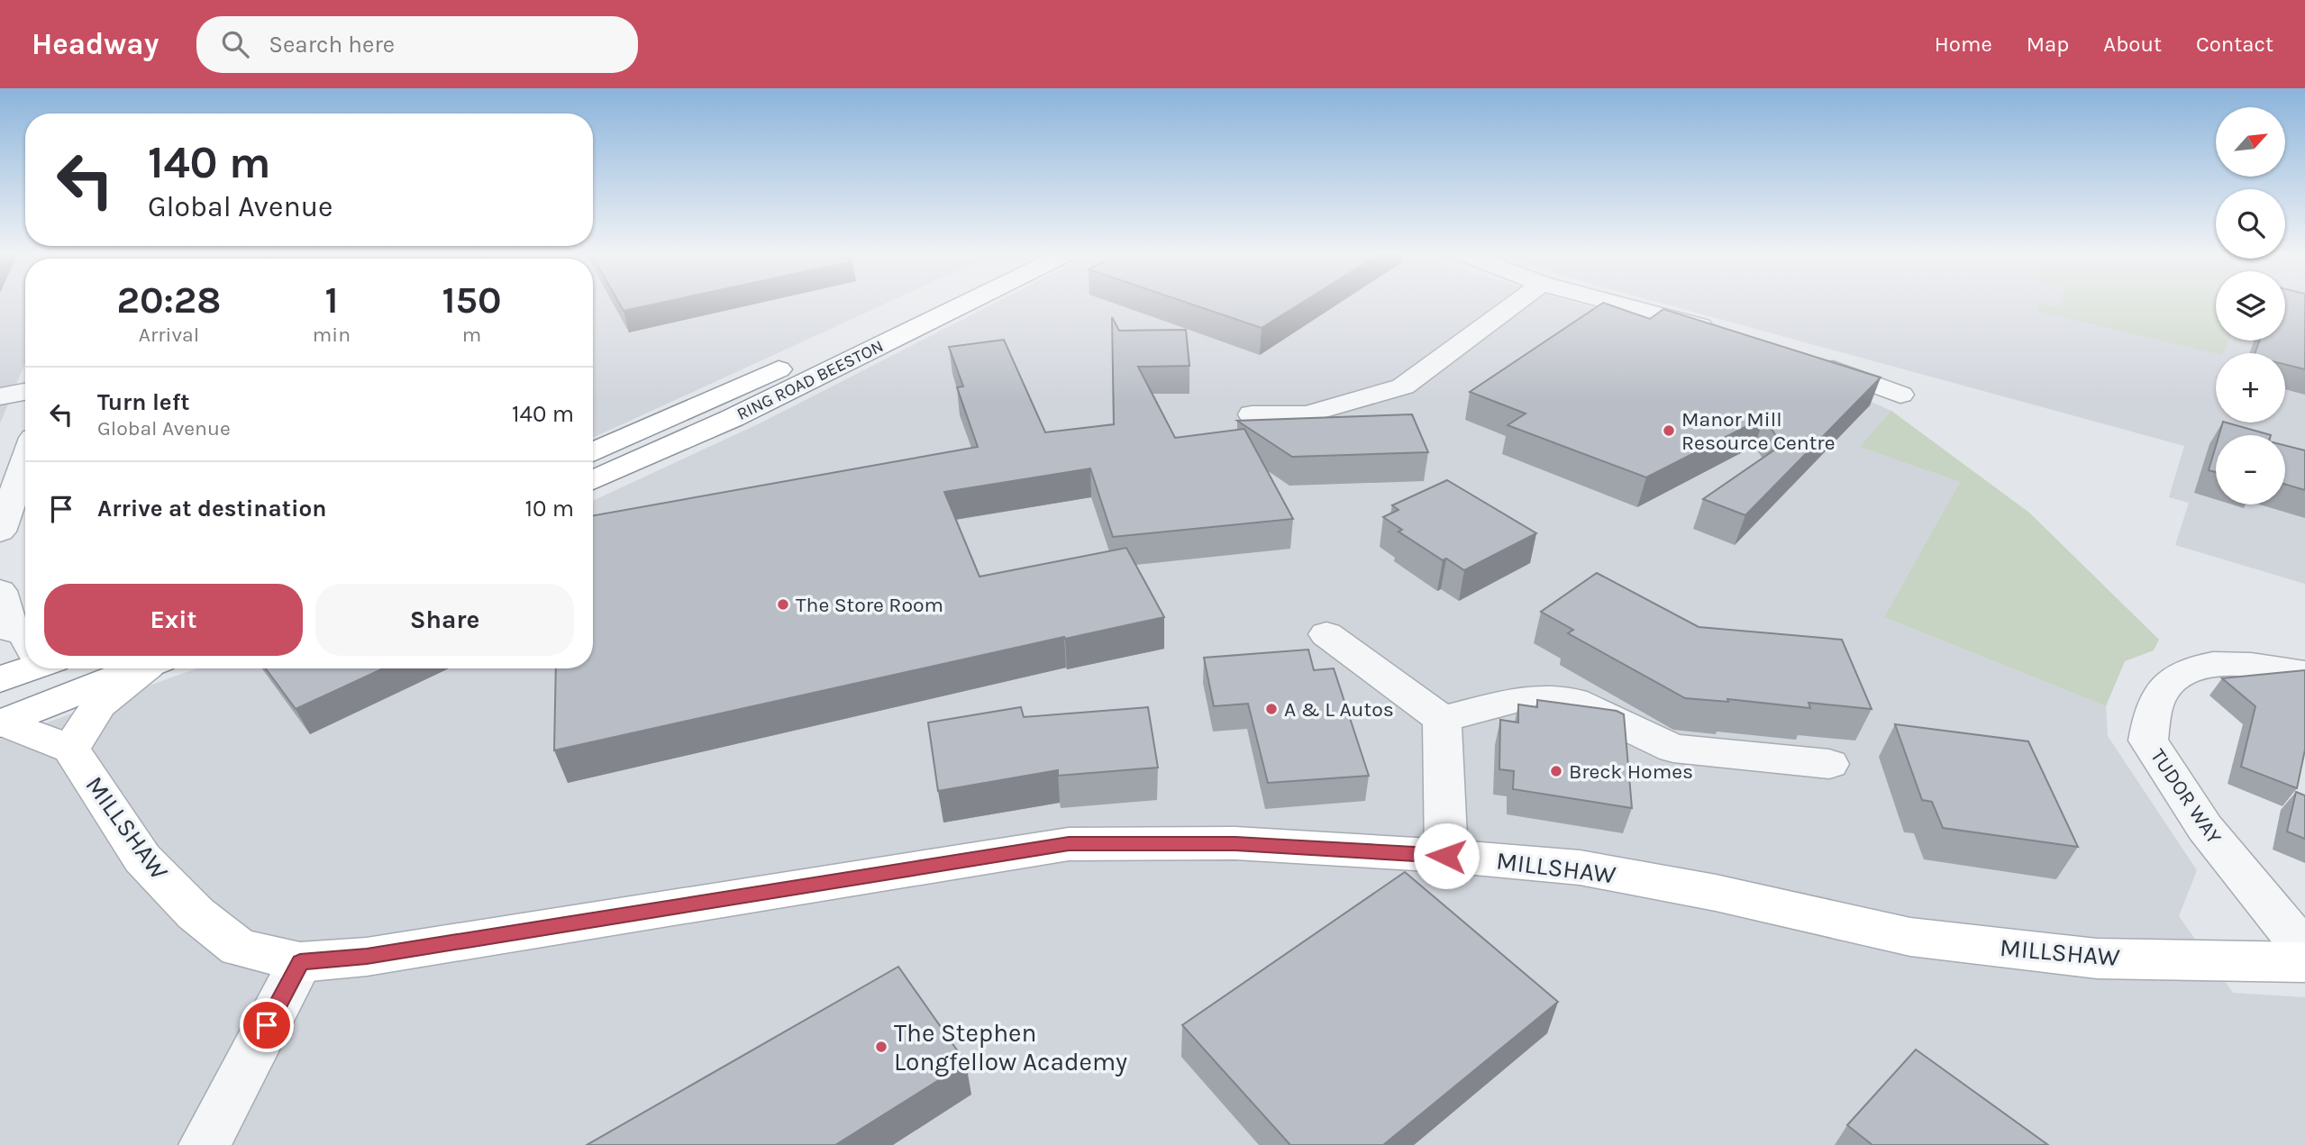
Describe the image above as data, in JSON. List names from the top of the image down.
{
  "streets": {
    "main road": ["RING ROAD BEESTON", "MILLSHAW"],
    "street": ["TUDOR WAY"]
  },
  "places": [
    "Manor Mill Resource Centre",
    "The Store Room",
    "A & L Autos",
    "Breck Homes",
    "The Stephen Longfellow Academy"
  ],
  "north": "top right",
  "page": {
    "header": "Headway",
    "search": "Search here",
    "nav": [
      "Home",
      "Map",
      "About",
      "Contact"
    ],
    "map_buttons": ["+", "−"],
    "turn": ["140 m", "Global Avenue"],
    "eta": [
      "20:28",
      "Arrival",
      "1",
      "min",
      "150",
      "m"
    ],
    "list": [
      {
        "name": "Turn left",
        "note": "Global Avenue",
        "value": "140 m"
      },
      {
        "name": "Arrive at destination",
        "value": "10 m"
      }
    ],
    "buttons": ["Exit", "Share"]
  }
}
